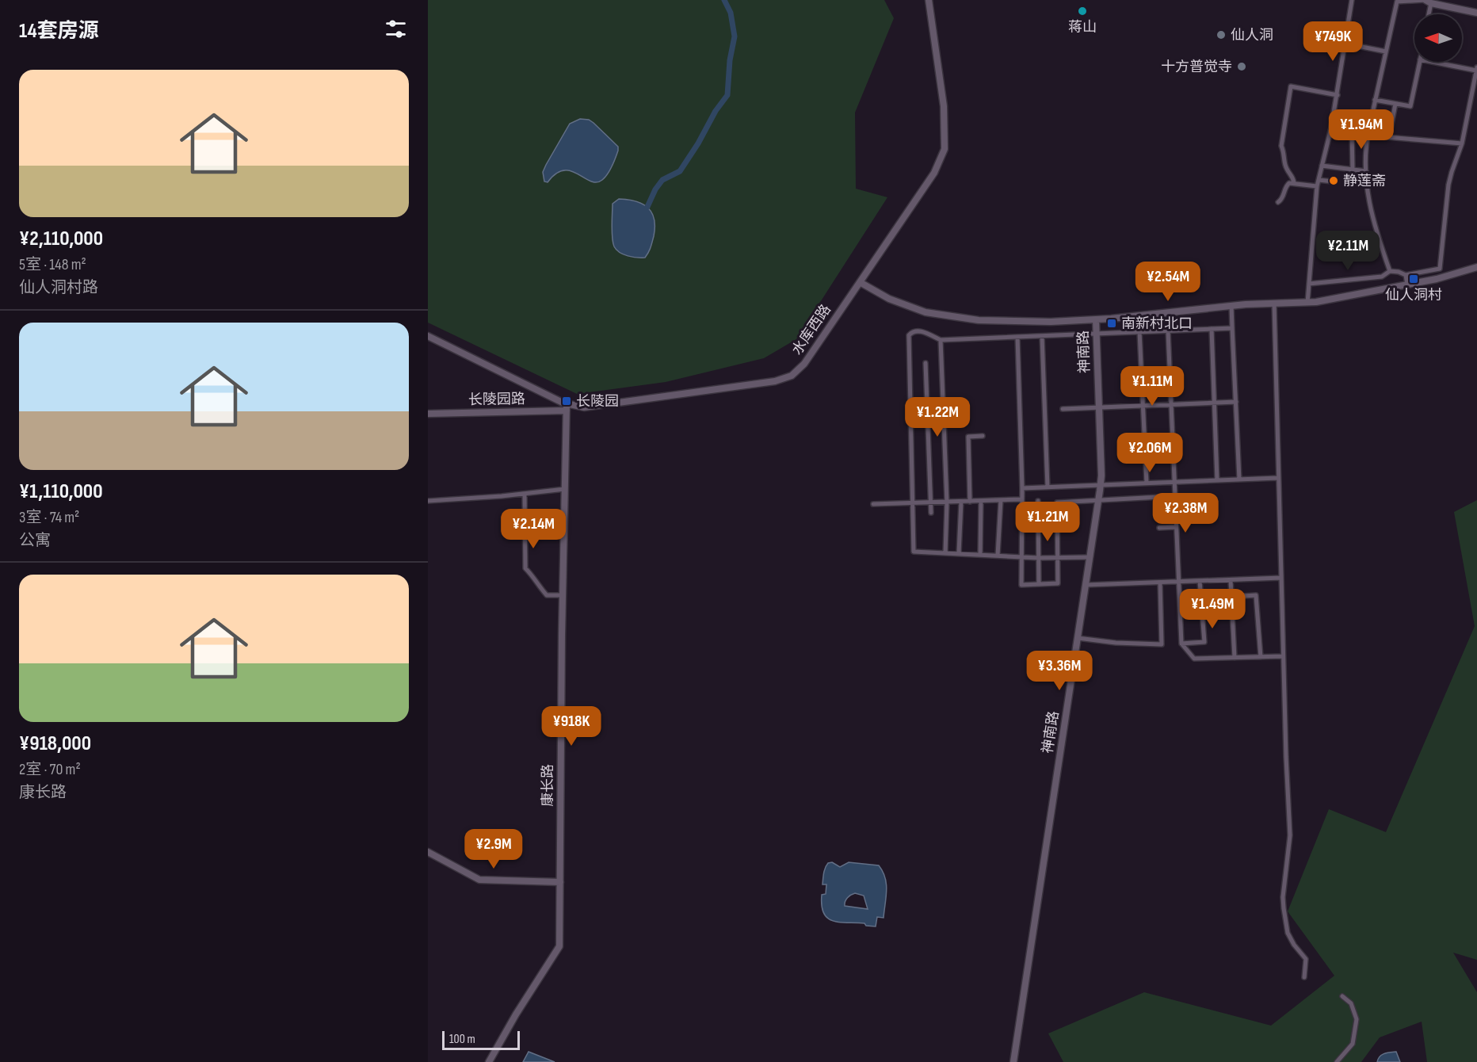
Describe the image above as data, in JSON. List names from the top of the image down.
{
  "streets": {
    "street": [
      "水库西路",
      "神南路",
      "长陵园路",
      "康长路"
    ]
  },
  "crossings": [
    ["水库西路", "长陵园路"],
    ["水库西路", "康长路"],
    ["长陵园路", "康长路"]
  ],
  "places": {
    "other": [
      "蒋山",
      "仙人洞",
      "十方普觉寺",
      "静莲斋"
    ],
    "transit": ["仙人洞村", "南新村北口", "长陵园"]
  },
  "scale_bar": "100 m",
  "north": "left",
  "page": {
    "heading": "14套房源",
    "price": [
      "¥749K",
      "¥1.94M",
      "¥2.11M",
      "¥2.54M",
      "¥1.11M",
      "¥1.22M",
      "¥2.06M",
      "¥2.38M",
      "¥1.21M",
      "¥2.14M",
      "¥1.49M",
      "¥3.36M",
      "¥918K",
      "¥2.9M"
    ],
    "list": [
      {
        "name": "¥2,110,000",
        "note": "5室 · 148 m² · 仙人洞村路"
      },
      {
        "name": "¥1,110,000",
        "note": "3室 · 74 m² · 公寓"
      },
      {
        "name": "¥918,000",
        "note": "2室 · 70 m² · 康长路"
      }
    ],
    "scale": "100 m"
  }
}
